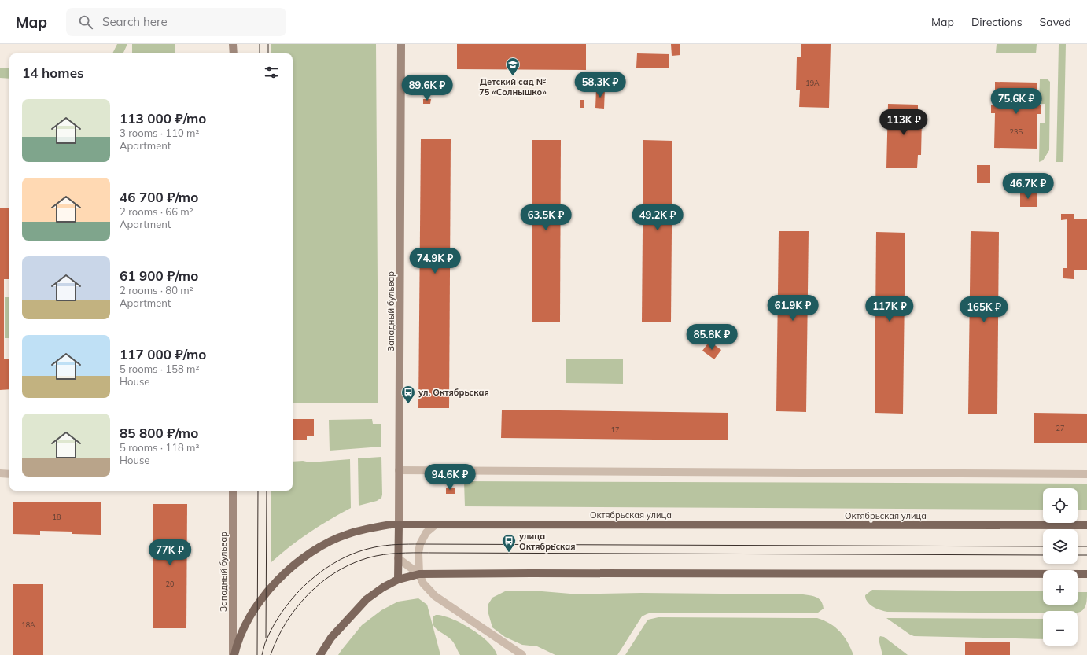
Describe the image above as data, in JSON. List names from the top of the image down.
{
  "streets": {
    "main road": ["Западный бульвар", "Октябрьская улица"]
  },
  "crossings": [
    ["Западный бульвар", "Октябрьская улица"]
  ],
  "places": {
    "school or university": ["Детский сад № 75 «Солнышко»"],
    "bus stop": ["ул. Октябрьская", "улица Октябрьская"]
  },
  "house_numbers": [
    "19А",
    "23Б",
    "27",
    "17",
    "18",
    "20",
    "18А"
  ],
  "page": {
    "header": "Map",
    "search": "Search here",
    "nav": ["Map", "Directions", "Saved"],
    "heading": "14 homes",
    "price": [
      "58.3K ₽",
      "89.6K ₽",
      "75.6K ₽",
      "113K ₽",
      "46.7K ₽",
      "63.5K ₽",
      "49.2K ₽",
      "74.9K ₽",
      "61.9K ₽",
      "117K ₽",
      "165K ₽",
      "85.8K ₽",
      "94.6K ₽",
      "77K ₽"
    ],
    "list": [
      {
        "name": "113 000 ₽/mo",
        "note": "3 rooms · 110 m² · Apartment"
      },
      {
        "name": "46 700 ₽/mo",
        "note": "2 rooms · 66 m² · Apartment"
      },
      {
        "name": "61 900 ₽/mo",
        "note": "2 rooms · 80 m² · Apartment"
      },
      {
        "name": "117 000 ₽/mo",
        "note": "5 rooms · 158 m² · House"
      },
      {
        "name": "85 800 ₽/mo",
        "note": "5 rooms · 118 m² · House"
      }
    ],
    "map_buttons": ["+", "−"]
  }
}
